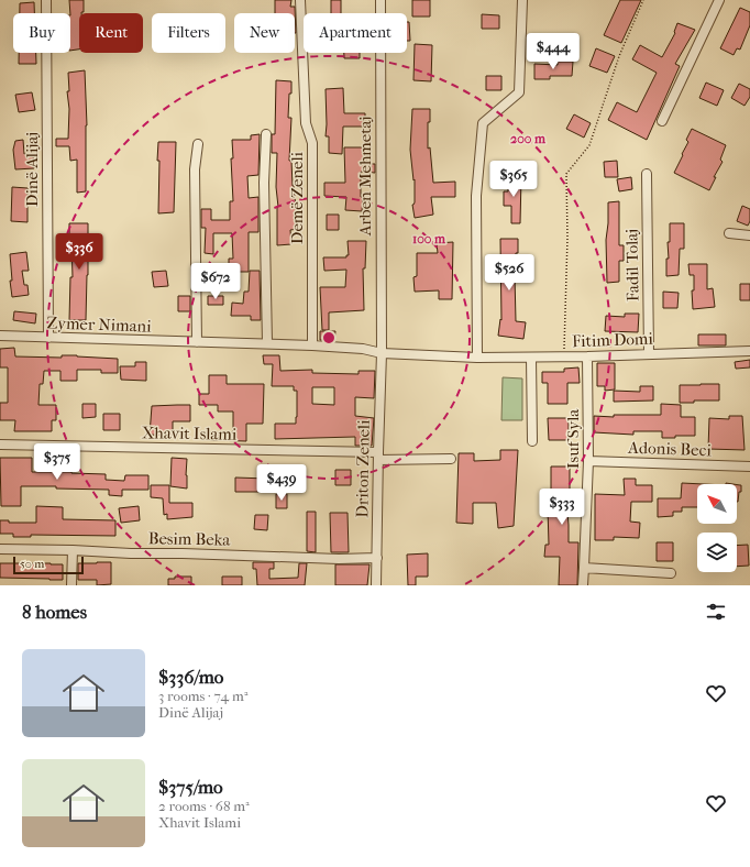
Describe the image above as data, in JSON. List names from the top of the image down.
{
  "streets": {
    "street": [
      "Dinë Alijaj",
      "Arben Mehmetaj",
      "Demë Zeneli",
      "Fadil Tolaj",
      "Zymer Nimani",
      "Fitim Domi",
      "Xhavit Islami",
      "Isuf Syla",
      "Adonis Beci",
      "Driton Zeneli",
      "Besim Beka"
    ]
  },
  "crossings": [
    ["Dinë Alijaj", "Zymer Nimani"],
    ["Arben Mehmetaj", "Zymer Nimani"],
    ["Arben Mehmetaj", "Fitim Domi"],
    ["Arben Mehmetaj", "Driton Zeneli"],
    ["Demë Zeneli", "Zymer Nimani"],
    ["Fadil Tolaj", "Fitim Domi"],
    ["Zymer Nimani", "Fitim Domi"],
    ["Zymer Nimani", "Driton Zeneli"],
    ["Fitim Domi", "Isuf Syla"],
    ["Fitim Domi", "Driton Zeneli"],
    ["Xhavit Islami", "Driton Zeneli"],
    ["Isuf Syla", "Adonis Beci"],
    ["Driton Zeneli", "Besim Beka"]
  ],
  "scale_bar": "50 m",
  "north": "top left",
  "page": {
    "chip": [
      "Buy",
      "Rent",
      "Filters",
      "New",
      "Apartment"
    ],
    "price": [
      "$444",
      "$365",
      "$336",
      "$526",
      "$672",
      "$375",
      "$439",
      "$333"
    ],
    "scale": "50 m",
    "heading": "8 homes",
    "list": [
      {
        "name": "$336/mo",
        "note": "3 rooms · 74 m² · Dinë Alijaj"
      },
      {
        "name": "$375/mo",
        "note": "2 rooms · 68 m² · Xhavit Islami"
      }
    ]
  },
  "rings": ["200 m", "100 m"]
}
